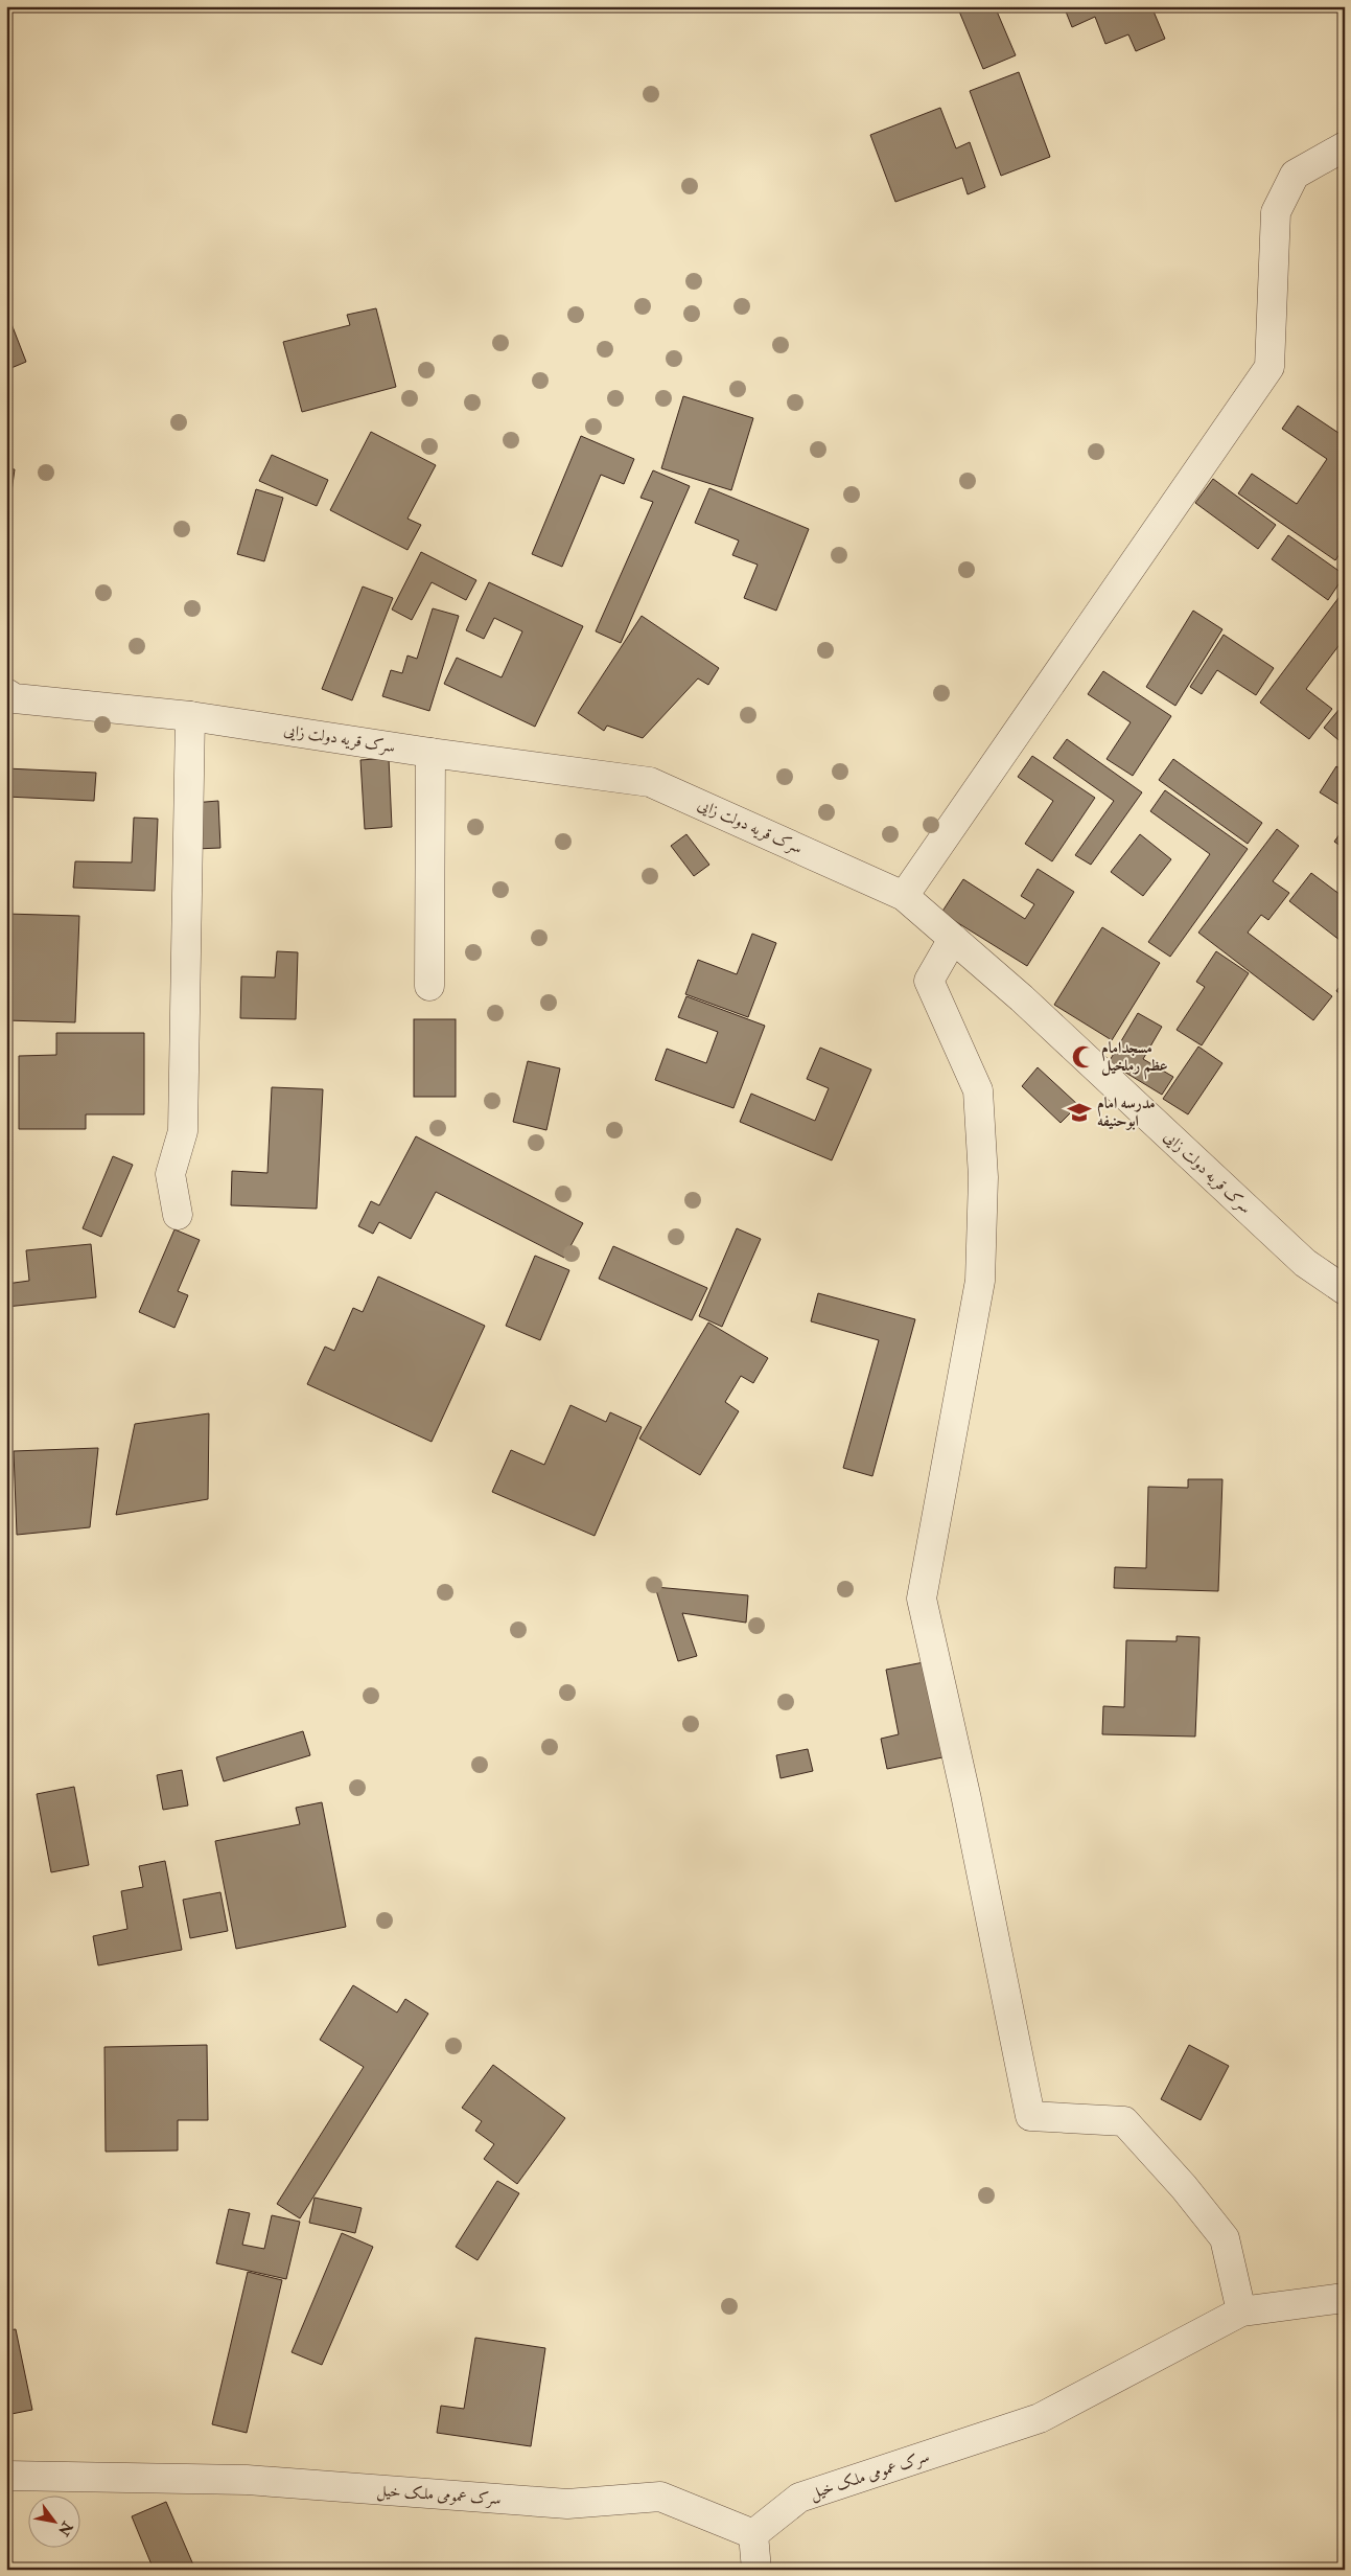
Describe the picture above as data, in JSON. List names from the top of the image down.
{
  "streets": {
    "street": ["سرک قریه دولت زایی", "سرک عمومی ملک خیل"]
  },
  "places": {
    "mosque": ["مسجدامام عظم رملخیل"],
    "school or university": ["مدرسه امام ابوحنیفه"]
  },
  "north": "bottom right"
}
